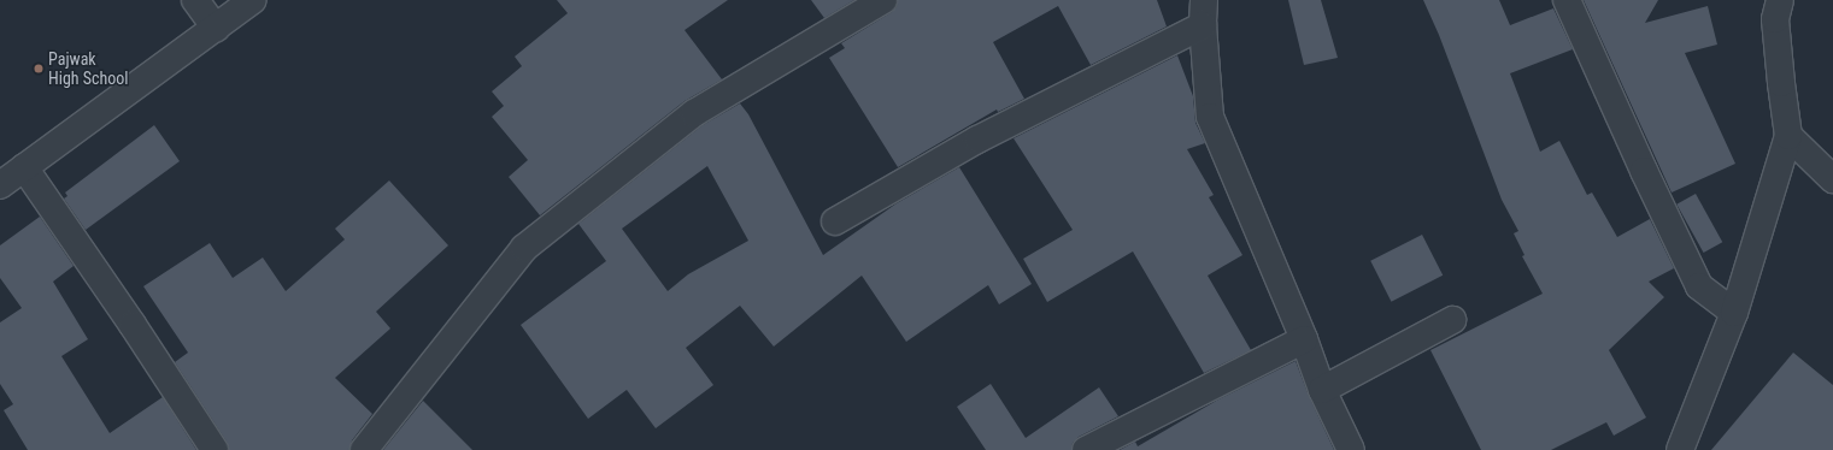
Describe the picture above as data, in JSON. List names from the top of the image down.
{
  "places": ["Pajwak High School"]
}
